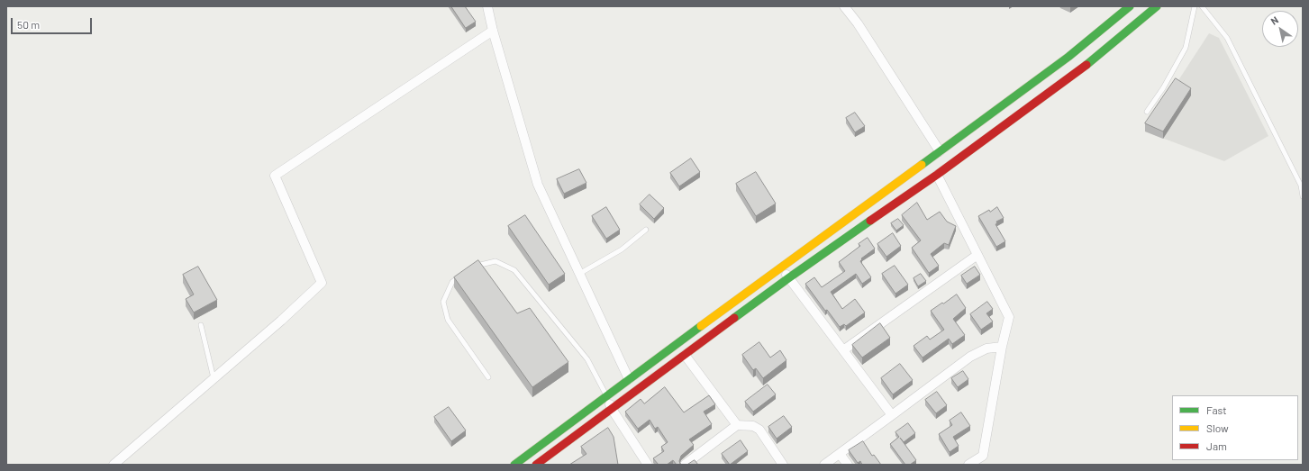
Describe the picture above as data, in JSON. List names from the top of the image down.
{
  "legend": ["Fast", "Slow", "Jam"],
  "scale_bar": "50 m",
  "north": "top left"
}
